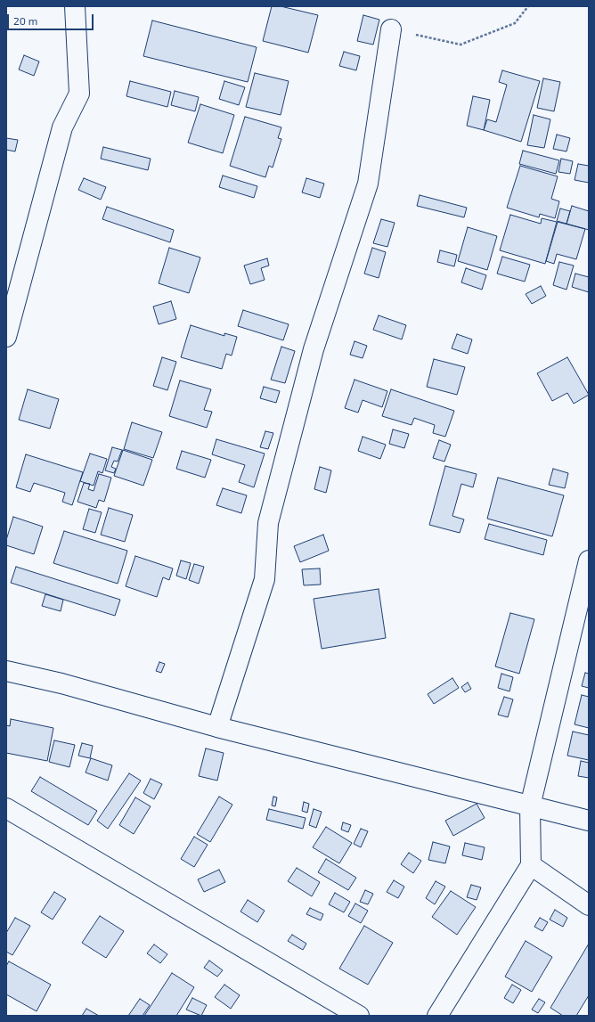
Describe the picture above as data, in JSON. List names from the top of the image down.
{
  "scale_bar": "20 m"
}
